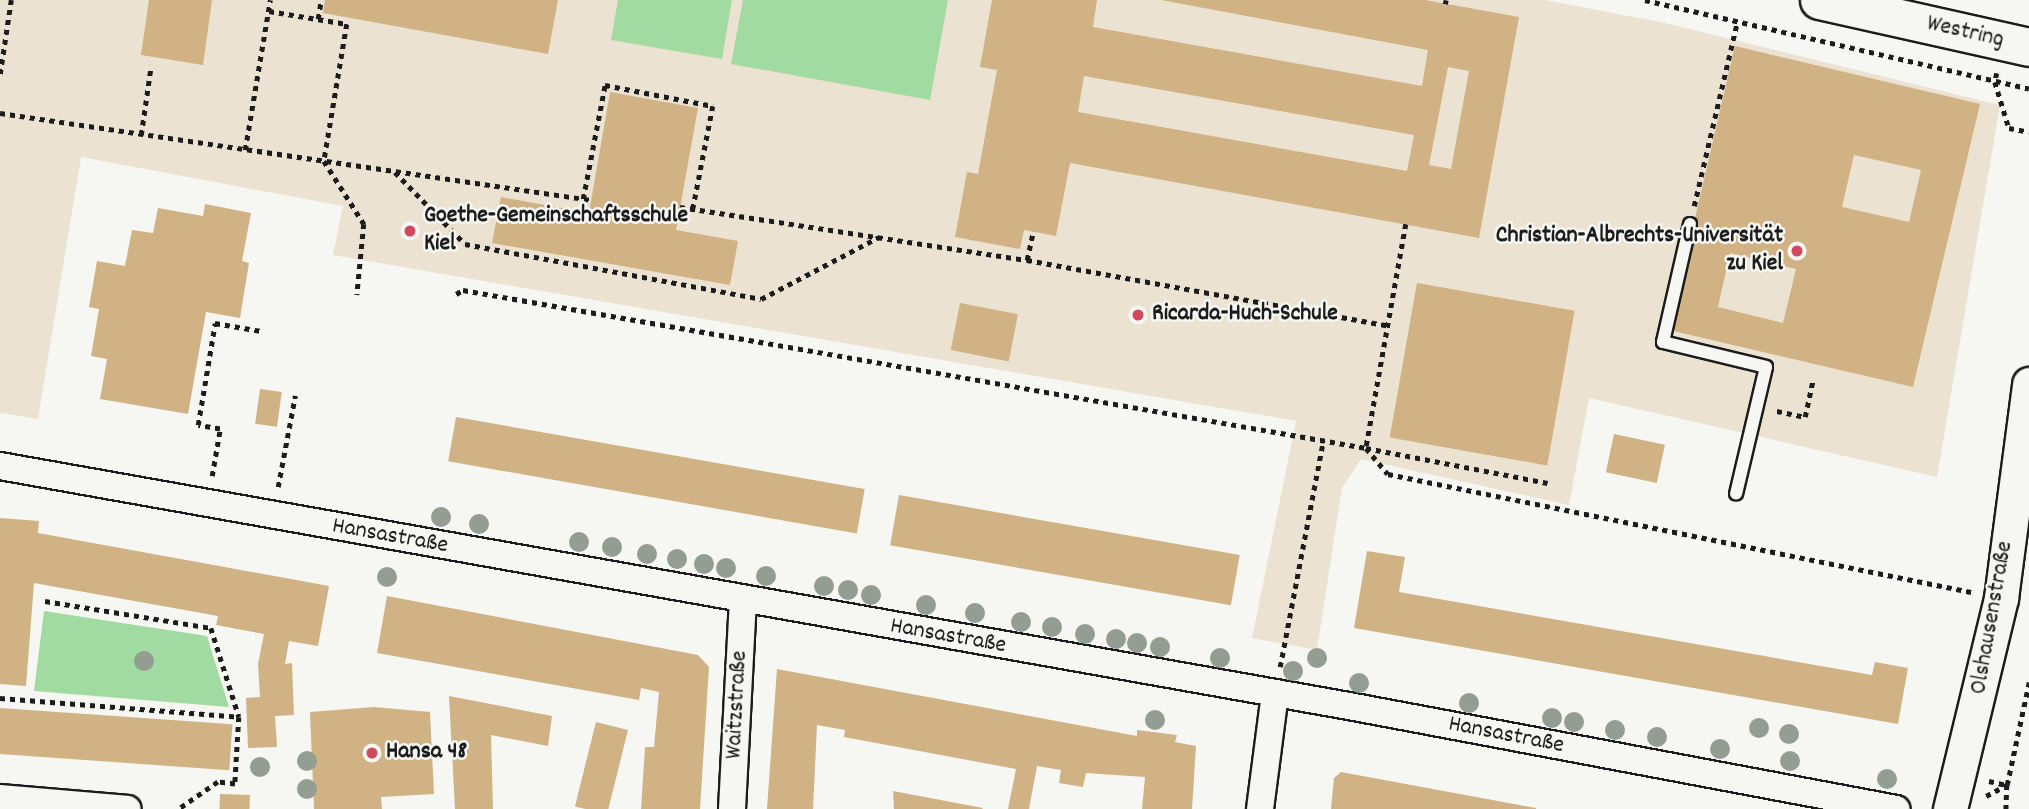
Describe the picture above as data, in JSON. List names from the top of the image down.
{
  "streets": {
    "main road": ["Westring"],
    "street": ["Hansastraße", "Olshausenstraße", "Waitzstraße"]
  },
  "crossings": [
    ["Hansastraße", "Waitzstraße"]
  ],
  "places": [
    "Goethe-Gemeinschaftsschule Kiel",
    "Christian-Albrechts-Universität zu Kiel",
    "Ricarda-Huch-Schule",
    "Hansa 48"
  ]
}
